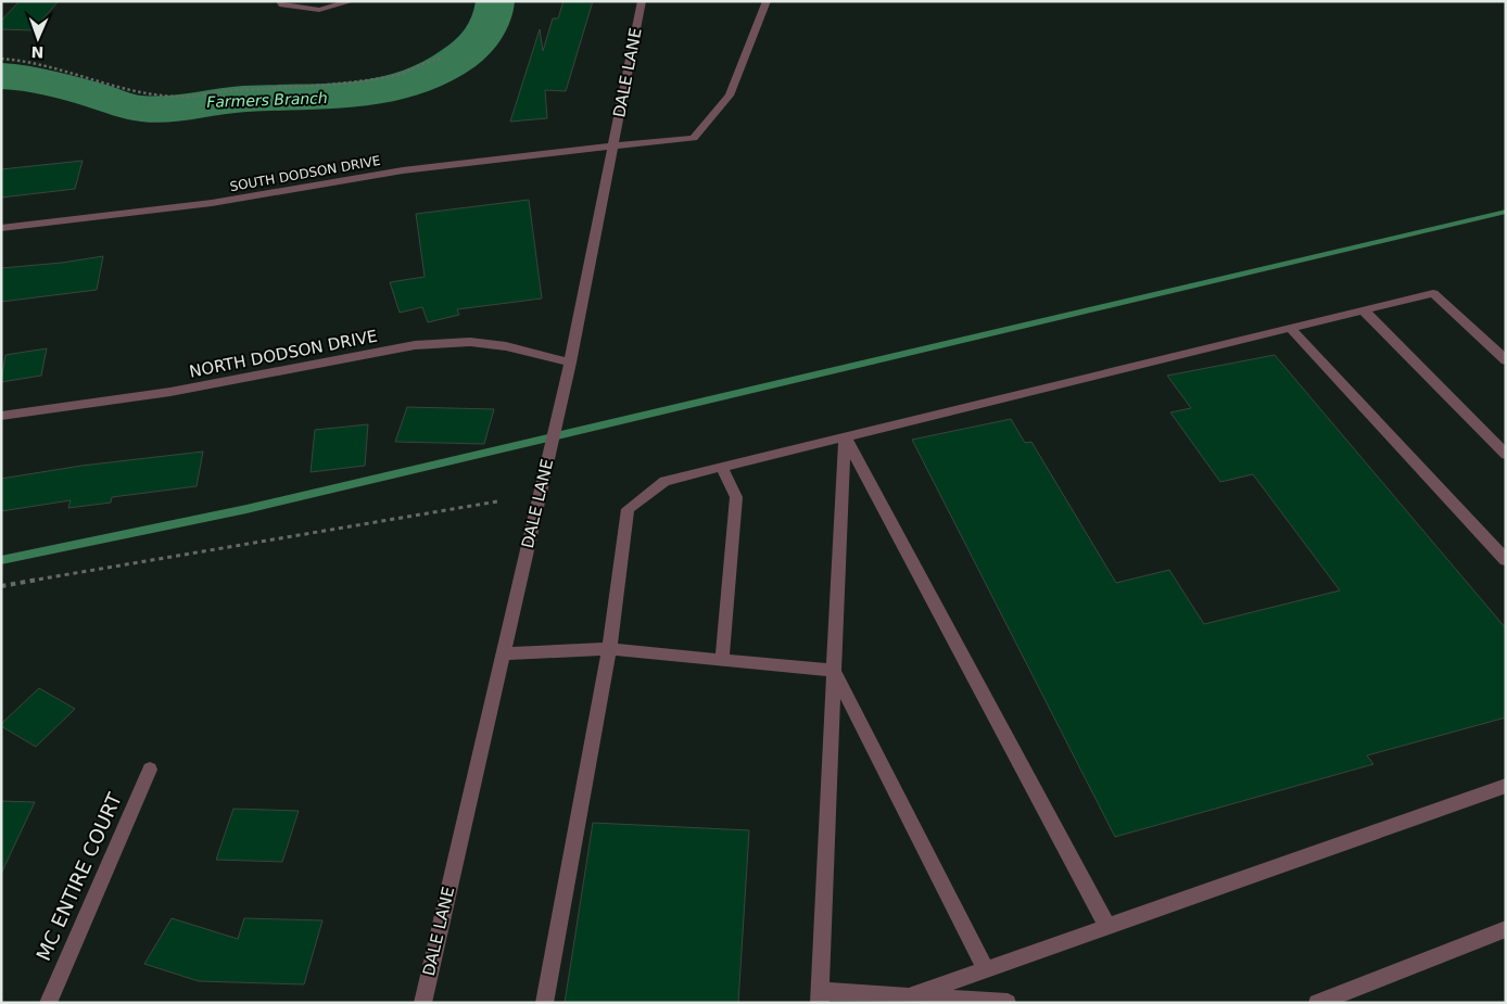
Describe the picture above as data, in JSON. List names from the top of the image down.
{
  "streets": {
    "street": [
      "DALE LANE",
      "SOUTH DODSON DRIVE",
      "NORTH DODSON DRIVE",
      "MC ENTIRE COURT"
    ]
  },
  "crossings": [
    ["DALE LANE", "SOUTH DODSON DRIVE"],
    ["DALE LANE", "NORTH DODSON DRIVE"]
  ],
  "water": ["Farmers Branch"],
  "north": "bottom"
}
